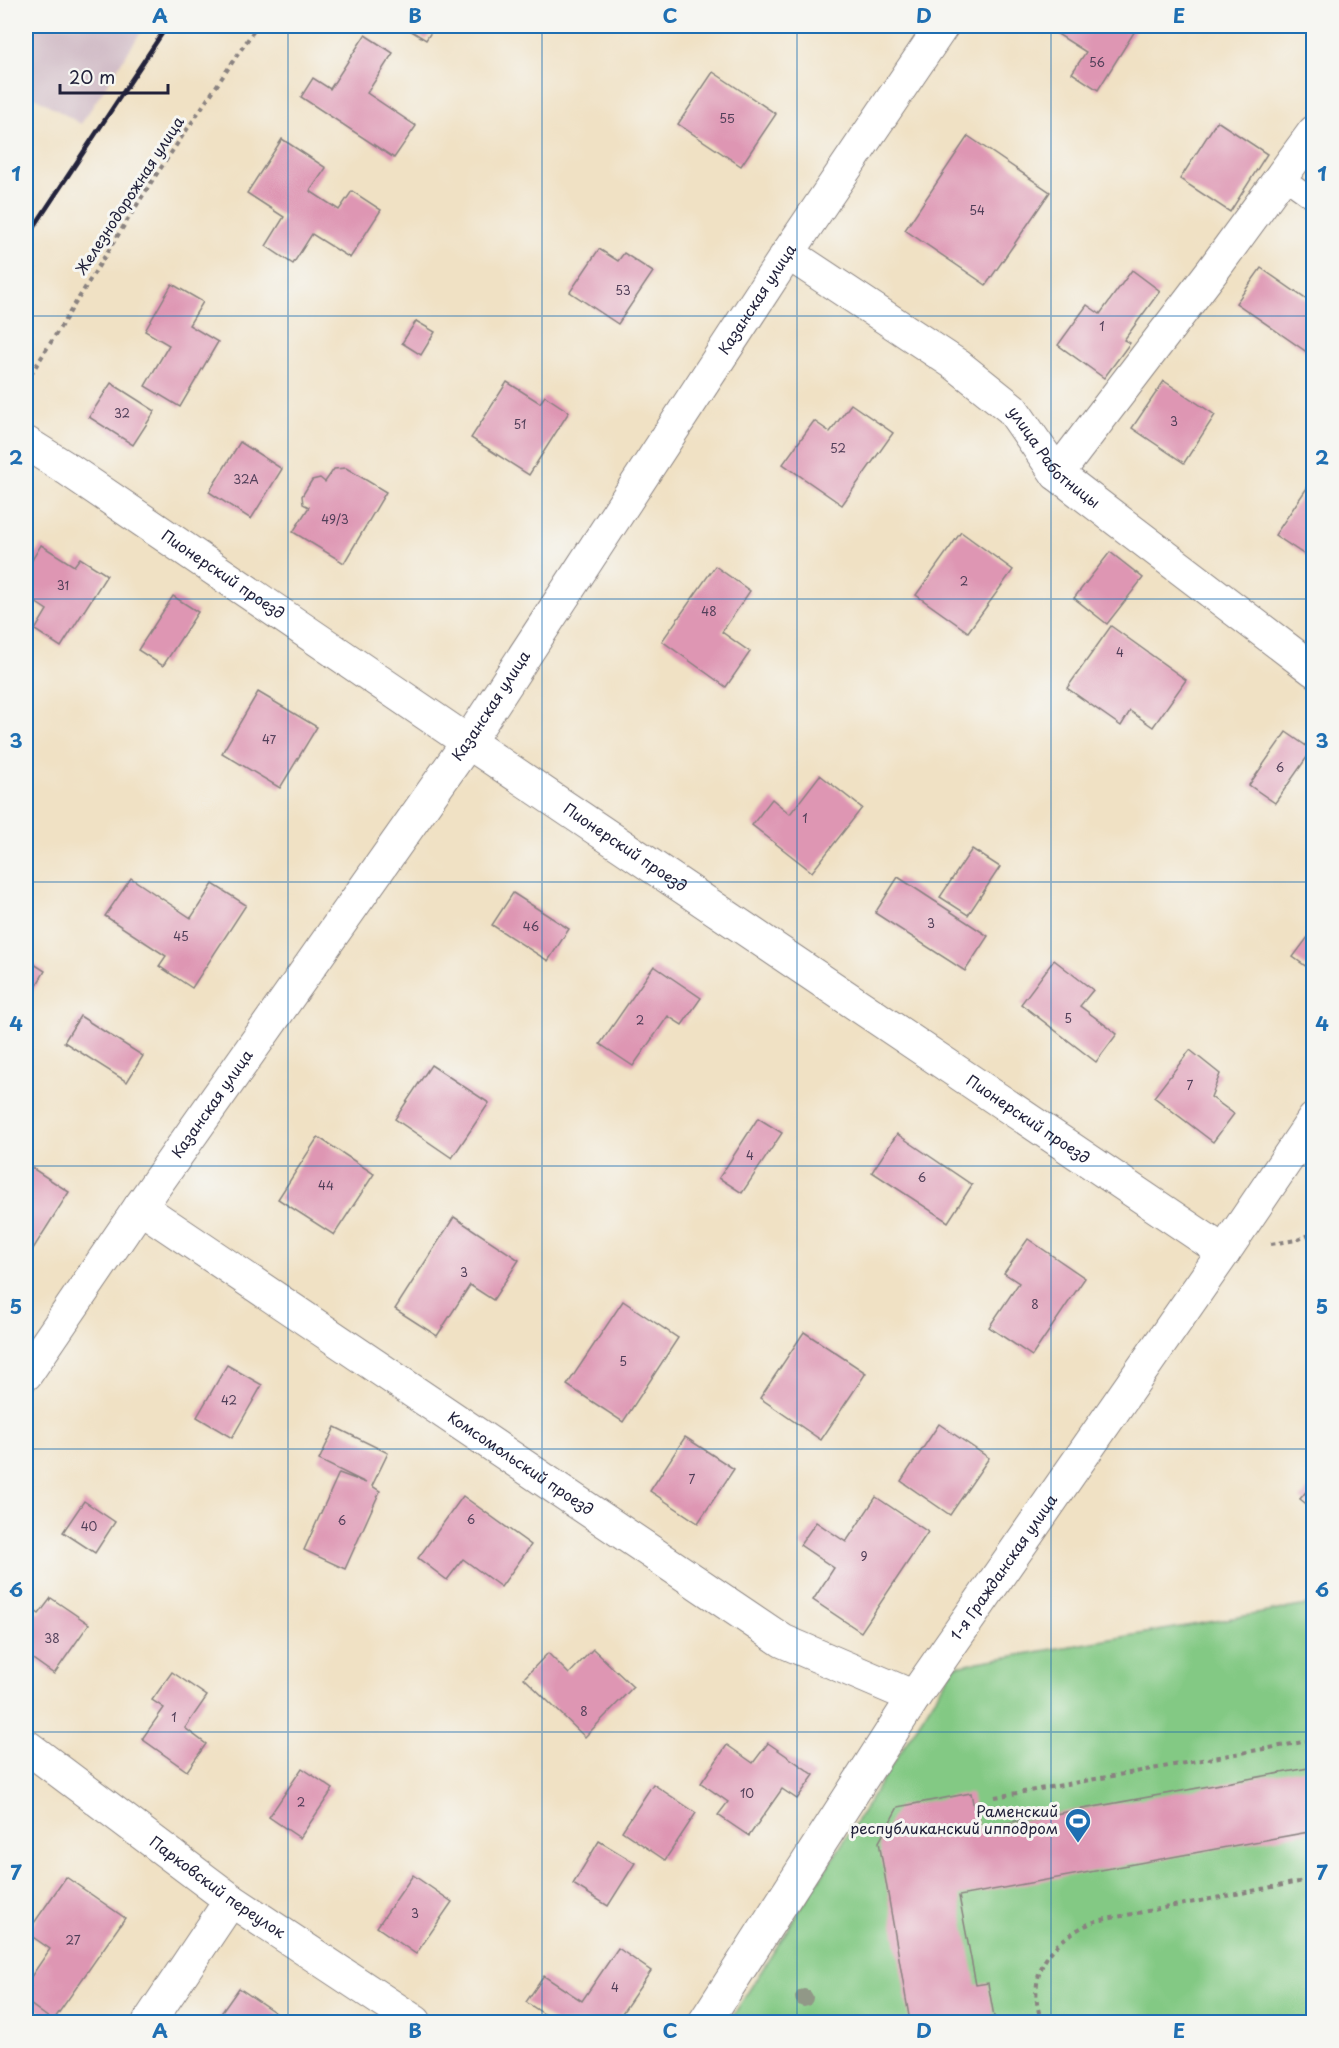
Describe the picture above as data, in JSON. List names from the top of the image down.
{
  "streets": {
    "street": [
      "Казанская улица",
      "улица Работницы",
      "Пионерский проезд",
      "Комсомольский проезд",
      "1-я Гражданская улица",
      "Парковский переулок"
    ],
    "path": ["Железнодорожная улица"]
  },
  "crossings": [
    ["Казанская улица", "улица Работницы"],
    ["Казанская улица", "Пионерский проезд"],
    ["Казанская улица", "Комсомольский проезд"],
    ["Пионерский проезд", "1-я Гражданская улица"],
    ["Комсомольский проезд", "1-я Гражданская улица"]
  ],
  "places": {
    "sports": ["Раменский республиканский ипподром"]
  },
  "house_numbers": [
    "56",
    "55",
    "54",
    "53",
    "1",
    "32",
    "3",
    "51",
    "52",
    "32А",
    "49/3",
    "2",
    "31",
    "48",
    "4",
    "47",
    "6",
    "1",
    "3",
    "46",
    "45",
    "5",
    "2",
    "7",
    "4",
    "6",
    "44",
    "3",
    "8",
    "5",
    "42",
    "7",
    "6",
    "6",
    "40",
    "9",
    "38",
    "8",
    "1",
    "10",
    "2",
    "3",
    "27",
    "4"
  ],
  "scale_bar": "20 m",
  "grid": {
    "columns": [
      "A",
      "B",
      "C",
      "D",
      "E"
    ],
    "rows": [
      "1",
      "2",
      "3",
      "4",
      "5",
      "6",
      "7"
    ]
  }
}
